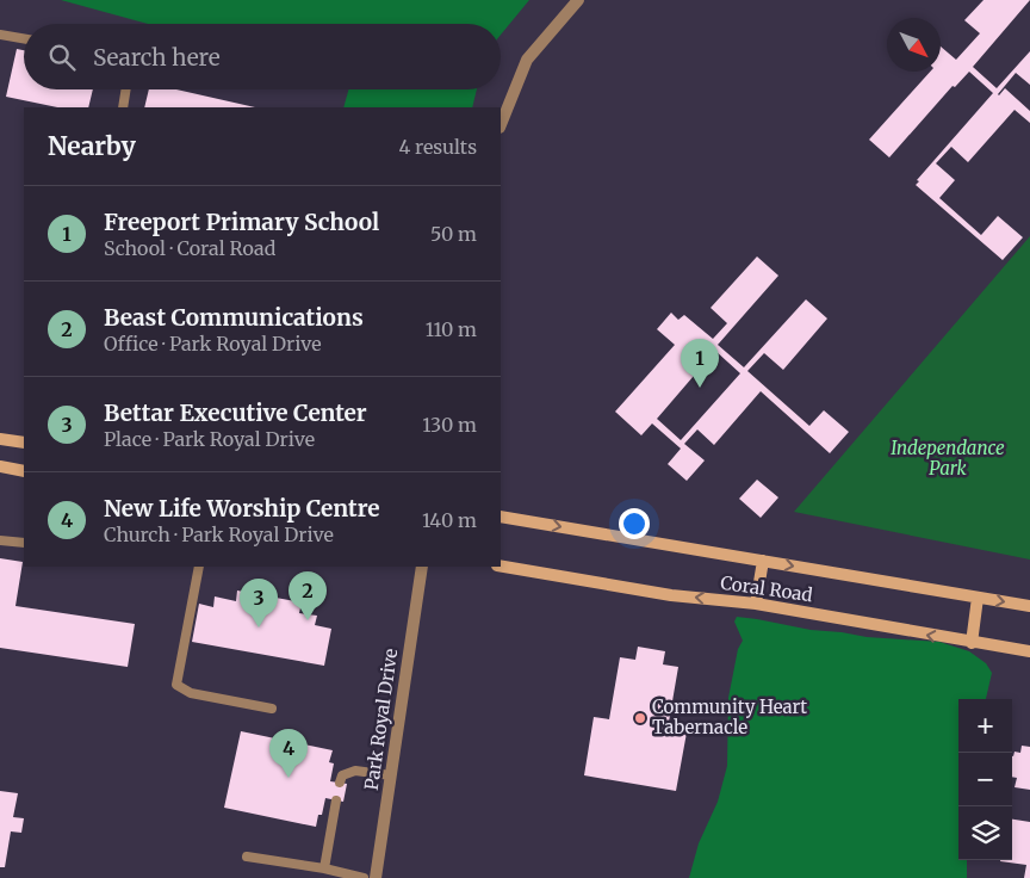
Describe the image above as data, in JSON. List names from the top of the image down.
{
  "streets": {
    "main road": ["Coral Road"],
    "street": ["Park Royal Drive"]
  },
  "parks": ["Independance Park"],
  "places": ["Community Heart Tabernacle"],
  "north": "bottom right",
  "page": {
    "search": "Search here",
    "heading": ["Nearby", "4 results"],
    "list": [
      {
        "mark": "1",
        "name": "Freeport Primary School",
        "note": "School · Coral Road",
        "value": "50 m"
      },
      {
        "mark": "2",
        "name": "Beast Communications",
        "note": "Office · Park Royal Drive",
        "value": "110 m"
      },
      {
        "mark": "3",
        "name": "Bettar Executive Center",
        "note": "Place · Park Royal Drive",
        "value": "130 m"
      },
      {
        "mark": "4",
        "name": "New Life Worship Centre",
        "note": "Church · Park Royal Drive",
        "value": "140 m"
      }
    ],
    "pins": [
      "1",
      "2",
      "3",
      "4"
    ],
    "map_buttons": ["+", "−"]
  }
}
